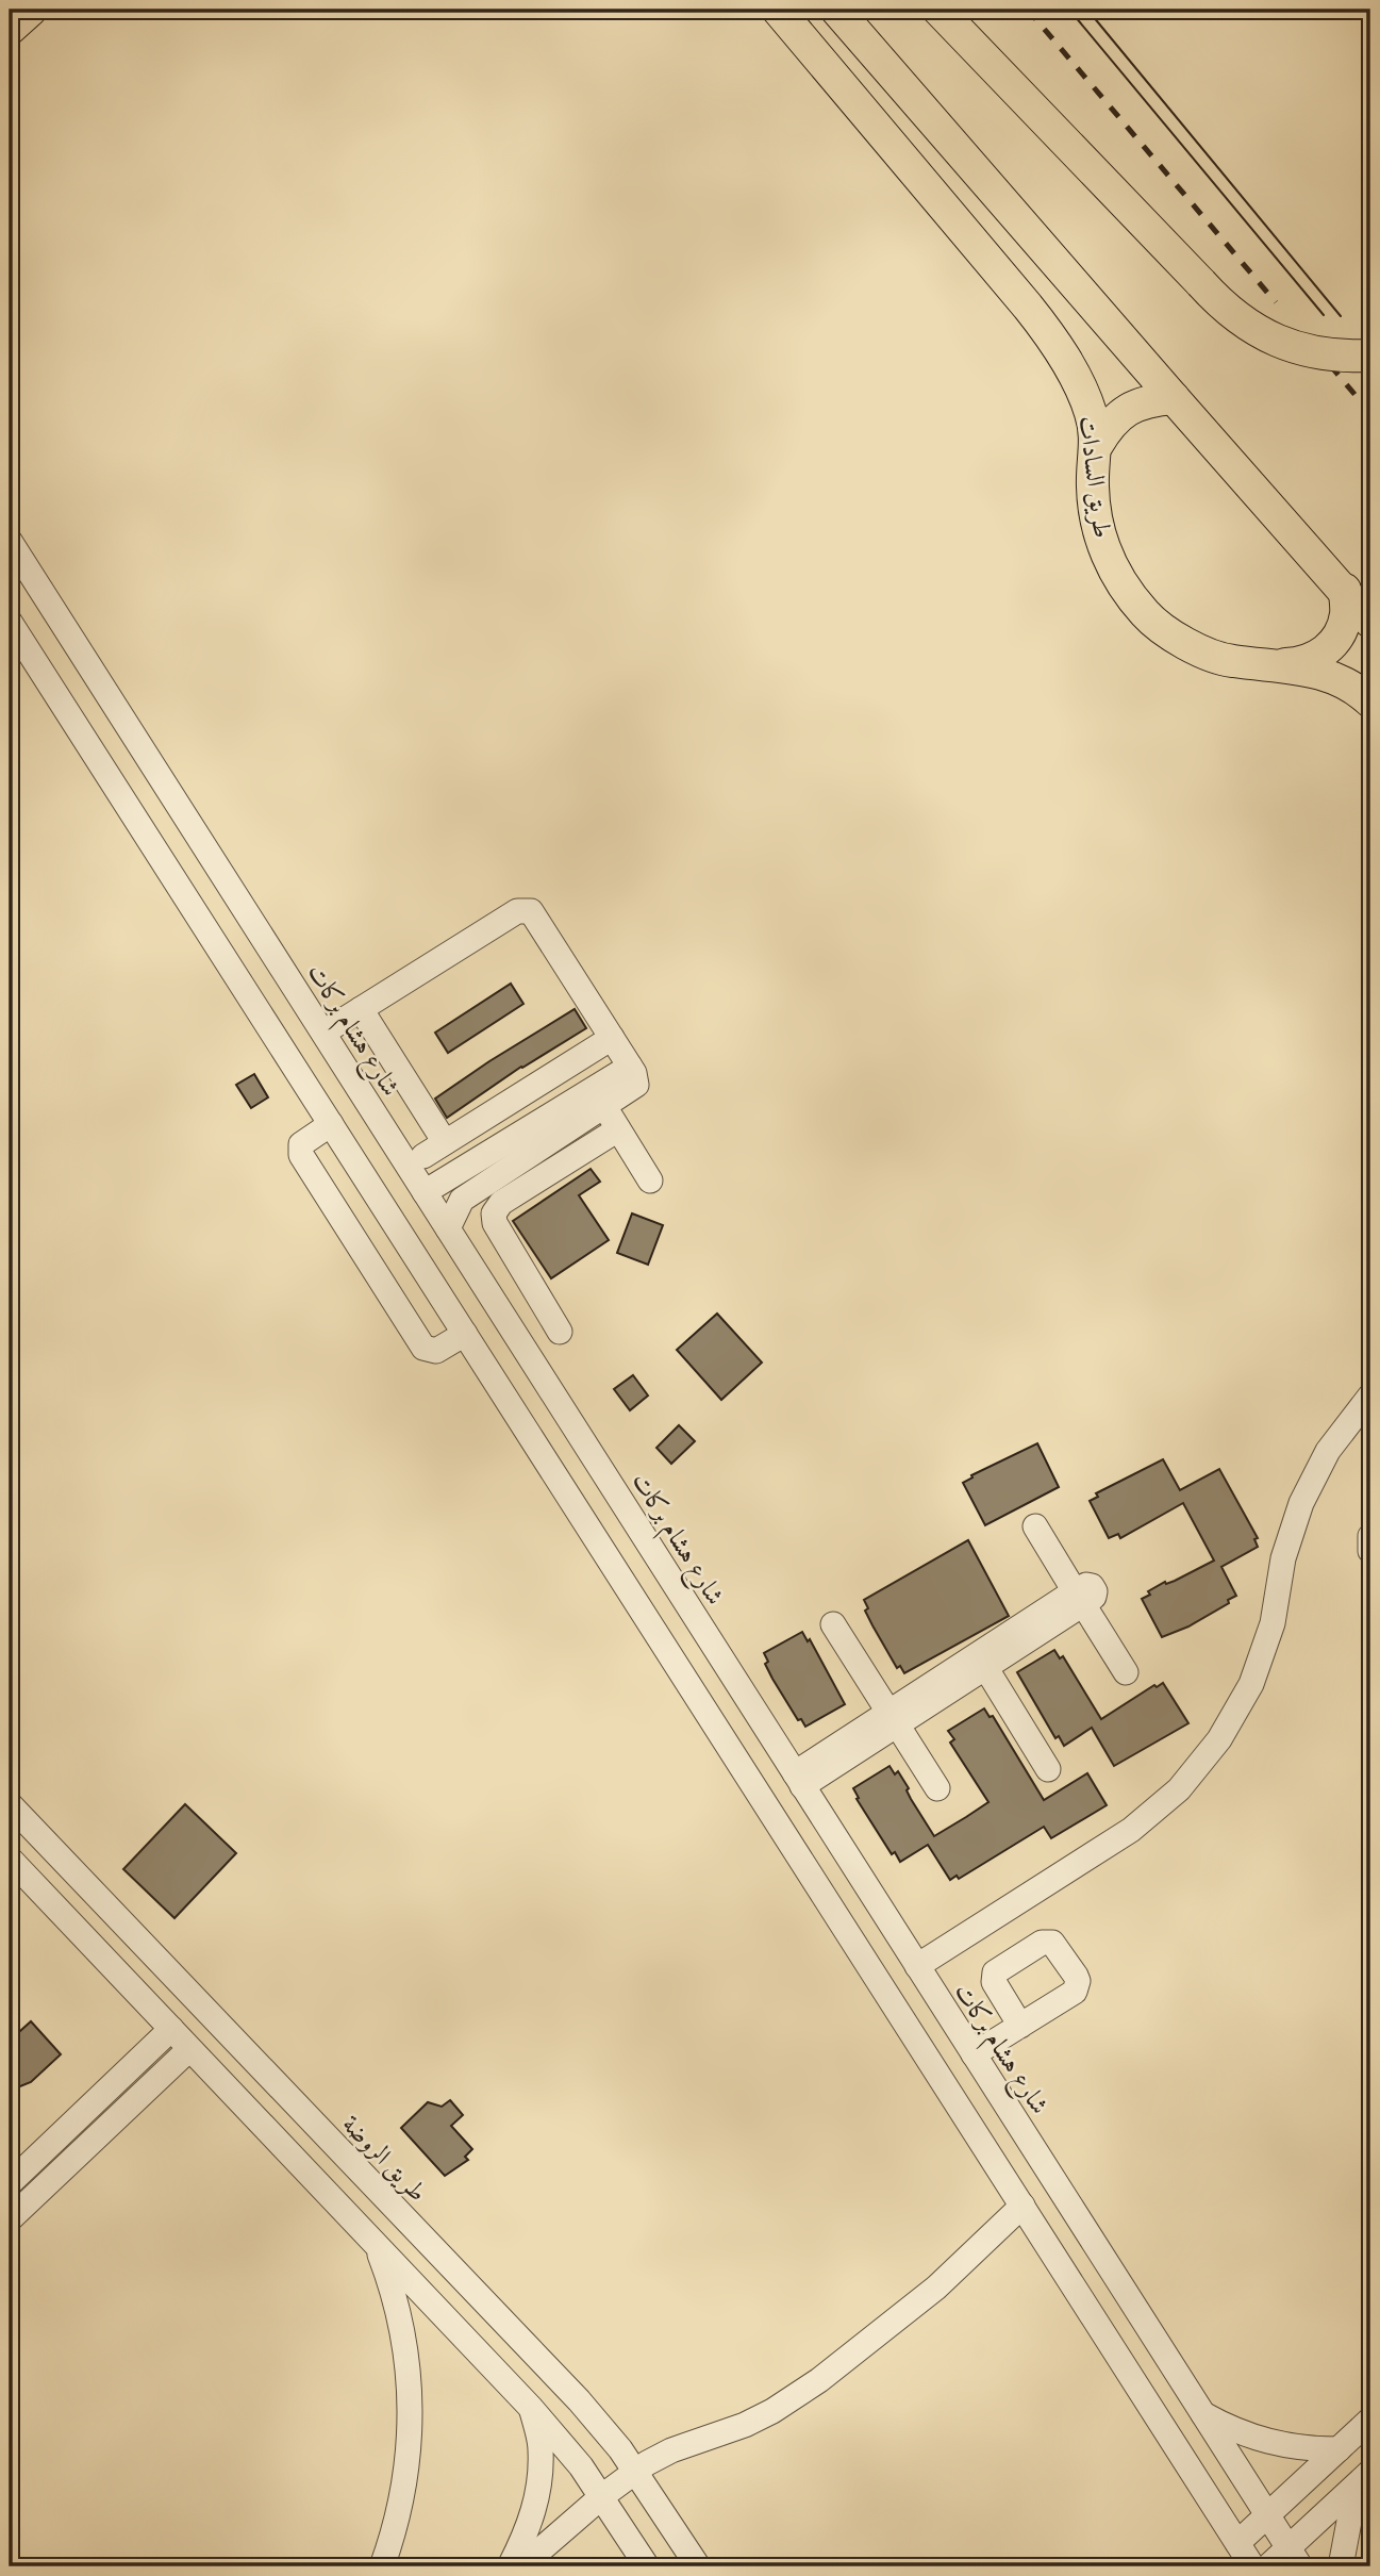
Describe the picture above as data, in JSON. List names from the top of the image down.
{
  "streets": {
    "main road": ["طريق السادات"],
    "street": ["شارع هشام بركات", "طريق الروضة"]
  }
}
